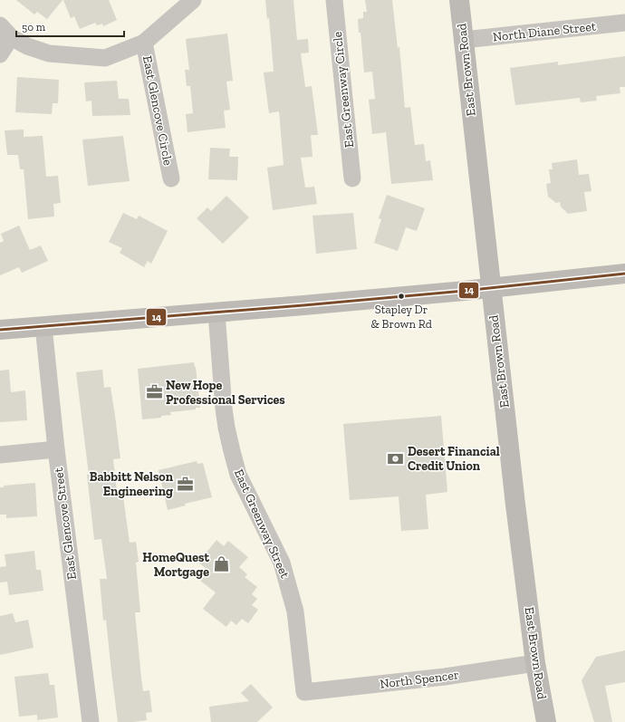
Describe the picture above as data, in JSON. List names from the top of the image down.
{
  "streets": {
    "main road": ["East Brown Road"],
    "street": [
      "North Diane Street",
      "East Greenway Circle",
      "East Glencove Circle",
      "East Glencove Street",
      "East Greenway Street",
      "North Spencer"
    ]
  },
  "crossings": [
    ["North Diane Street", "East Brown Road"],
    ["East Brown Road", "North Spencer"],
    ["East Greenway Street", "North Spencer"]
  ],
  "places": {
    "other": ["Stapley Dr & Brown Rd"],
    "office": ["New Hope Professional Services", "Babbitt Nelson Engineering"],
    "bank": ["Desert Financial Credit Union"],
    "shop": ["HomeQuest Mortgage"]
  },
  "lines": ["transit line 14"],
  "scale_bar": "50 m"
}
